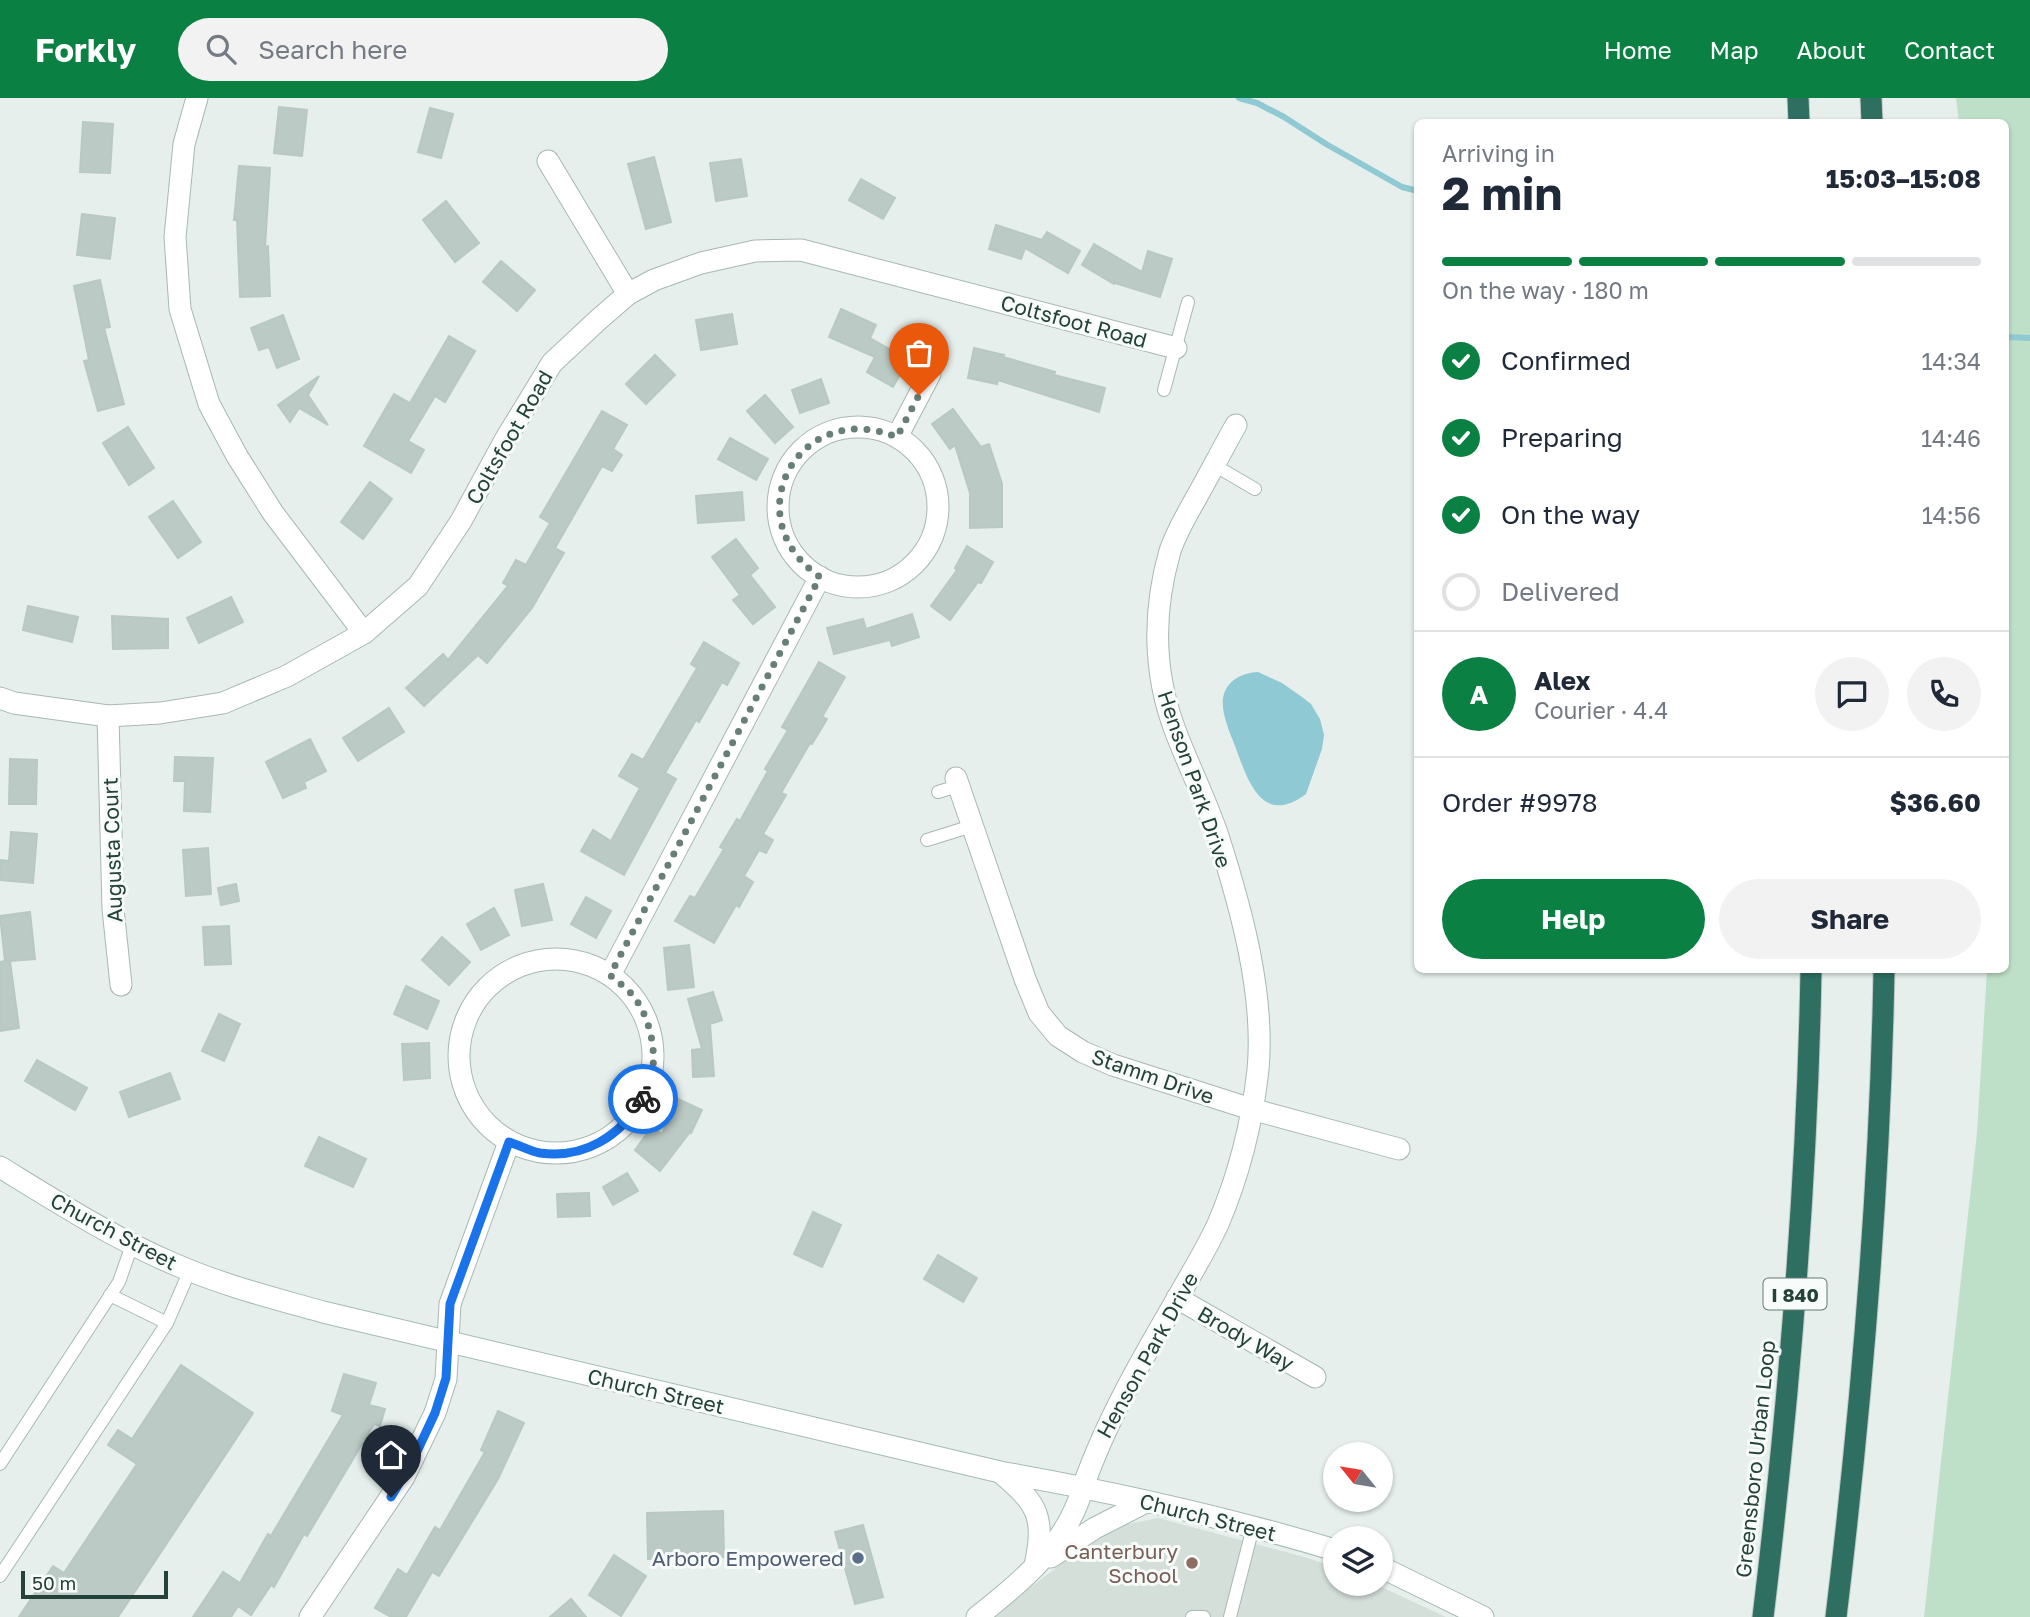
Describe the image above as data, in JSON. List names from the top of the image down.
{
  "streets": {
    "highway": ["I 840", "Greensboro Urban Loop"],
    "street": [
      "Coltsfoot Road",
      "Henson Park Drive",
      "Augusta Court",
      "Stamm Drive",
      "Church Street",
      "Brody Way"
    ]
  },
  "crossings": [
    ["Coltsfoot Road", "Augusta Court"],
    ["Henson Park Drive", "Stamm Drive"],
    ["Henson Park Drive", "Church Street"],
    ["Henson Park Drive", "Brody Way"]
  ],
  "places": ["Arboro Empowered", "Canterbury School"],
  "scale_bar": "50 m",
  "north": "top left",
  "page": {
    "header": "Forkly",
    "search": "Search here",
    "nav": [
      "Home",
      "Map",
      "About",
      "Contact"
    ],
    "heading": ["2 min", "Arriving in", "15:03–15:08"],
    "panel": [
      "Alex",
      "Courier · 4.4",
      "Order #9978",
      "$36.60"
    ],
    "bar": "On the way · 180 m",
    "list": [
      ["Confirmed", "14:34"],
      ["Preparing", "14:46"],
      ["On the way", "14:56"],
      "Delivered"
    ],
    "round": "A",
    "buttons": ["Help", "Share"],
    "scale": "50 m"
  }
}
